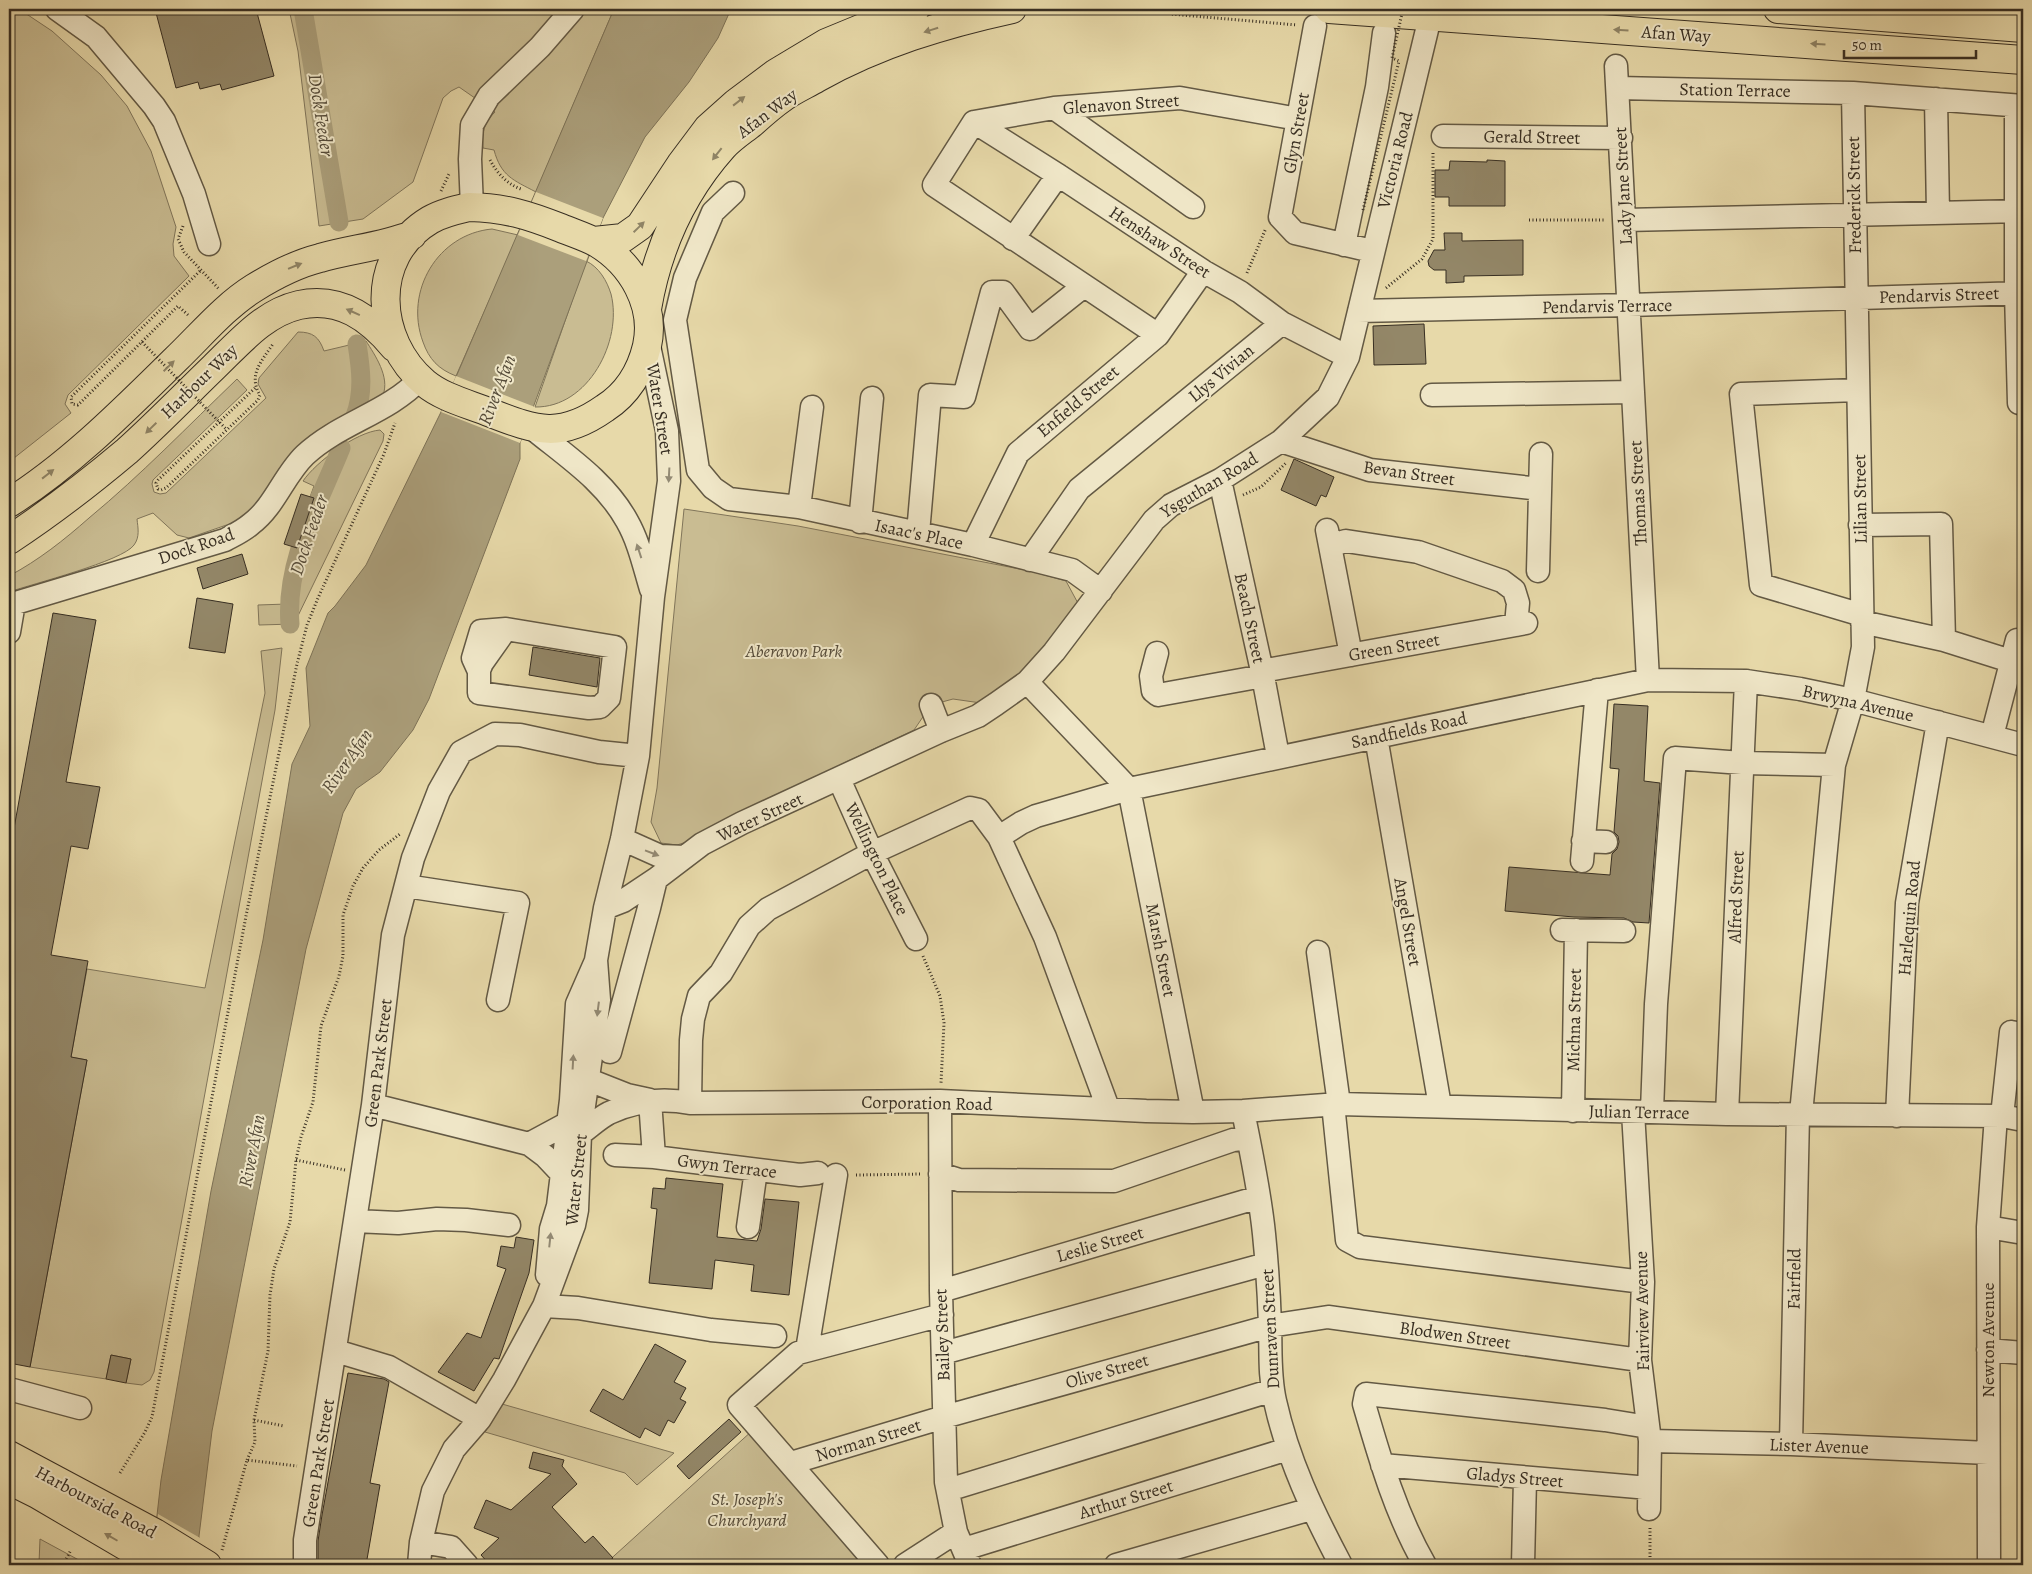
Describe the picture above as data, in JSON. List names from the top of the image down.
{
  "streets": {
    "main road": ["Afan Way", "Harbour Way", "Harbourside Road"],
    "street": [
      "Station Terrace",
      "Glenavon Street",
      "Glyn Street",
      "Gerald Street",
      "Victoria Road",
      "Lady Jane Street",
      "Frederick Street",
      "Henshaw Street",
      "Pendarvis Street",
      "Pendarvis Terrace",
      "Llys Vivian",
      "Enfield Street",
      "Water Street",
      "Bevan Street",
      "Ysguthan Road",
      "Thomas Street",
      "Lilian Street",
      "Isaac's Place",
      "Dock Road",
      "Beach Street",
      "Green Street",
      "Brwyna Avenue",
      "Sandfields Road",
      "Wellington Place",
      "Alfred Street",
      "Harlequin Road",
      "Angel Street",
      "Marsh Street",
      "Michna Street",
      "Green Park Street",
      "Corporation Road",
      "Julian Terrace",
      "Gwyn Terrace",
      "Leslie Street",
      "Fairfield",
      "Fairview Avenue",
      "Dunraven Street",
      "Bailey Street",
      "Blodwen Street",
      "Newton Avenue",
      "Olive Street",
      "Norman Street",
      "Lister Avenue",
      "Gladys Street",
      "Arthur Street"
    ]
  },
  "crossings": [
    ["Afan Way", "Glyn Street"],
    ["Afan Way", "Victoria Road"],
    ["Station Terrace", "Lady Jane Street"],
    ["Station Terrace", "Frederick Street"],
    ["Glenavon Street", "Glyn Street"],
    ["Glenavon Street", "Henshaw Street"],
    ["Gerald Street", "Lady Jane Street"],
    ["Victoria Road", "Pendarvis Terrace"],
    ["Victoria Road", "Ysguthan Road"],
    ["Lady Jane Street", "Pendarvis Terrace"],
    ["Lady Jane Street", "Thomas Street"],
    ["Frederick Street", "Pendarvis Street"],
    ["Frederick Street", "Pendarvis Terrace"],
    ["Frederick Street", "Lilian Street"],
    ["Henshaw Street", "Llys Vivian"],
    ["Henshaw Street", "Enfield Street"],
    ["Henshaw Street", "Ysguthan Road"],
    ["Pendarvis Street", "Pendarvis Terrace"],
    ["Pendarvis Street", "Lilian Street"],
    ["Pendarvis Terrace", "Ysguthan Road"],
    ["Pendarvis Terrace", "Thomas Street"],
    ["Pendarvis Terrace", "Lilian Street"],
    ["Llys Vivian", "Isaac's Place"],
    ["Enfield Street", "Isaac's Place"],
    ["Water Street", "Ysguthan Road"],
    ["Water Street", "Wellington Place"],
    ["Water Street", "Green Park Street"],
    ["Water Street", "Corporation Road"],
    ["Bevan Street", "Ysguthan Road"],
    ["Ysguthan Road", "Isaac's Place"],
    ["Ysguthan Road", "Beach Street"],
    ["Thomas Street", "Sandfields Road"],
    ["Lilian Street", "Brwyna Avenue"],
    ["Lilian Street", "Fairfield"],
    ["Beach Street", "Green Street"],
    ["Beach Street", "Sandfields Road"],
    ["Brwyna Avenue", "Sandfields Road"],
    ["Brwyna Avenue", "Alfred Street"],
    ["Brwyna Avenue", "Harlequin Road"],
    ["Sandfields Road", "Angel Street"],
    ["Sandfields Road", "Marsh Street"],
    ["Alfred Street", "Julian Terrace"],
    ["Alfred Street", "Fairview Avenue"],
    ["Harlequin Road", "Julian Terrace"],
    ["Angel Street", "Julian Terrace"],
    ["Marsh Street", "Corporation Road"],
    ["Michna Street", "Julian Terrace"],
    ["Corporation Road", "Julian Terrace"],
    ["Corporation Road", "Gwyn Terrace"],
    ["Corporation Road", "Dunraven Street"],
    ["Corporation Road", "Bailey Street"],
    ["Julian Terrace", "Fairfield"],
    ["Julian Terrace", "Fairview Avenue"],
    ["Julian Terrace", "Newton Avenue"],
    ["Leslie Street", "Dunraven Street"],
    ["Leslie Street", "Bailey Street"],
    ["Fairfield", "Lister Avenue"],
    ["Fairview Avenue", "Blodwen Street"],
    ["Fairview Avenue", "Lister Avenue"],
    ["Fairview Avenue", "Gladys Street"],
    ["Dunraven Street", "Blodwen Street"],
    ["Dunraven Street", "Olive Street"],
    ["Dunraven Street", "Arthur Street"],
    ["Bailey Street", "Olive Street"],
    ["Bailey Street", "Norman Street"],
    ["Bailey Street", "Arthur Street"],
    ["Blodwen Street", "Olive Street"],
    ["Newton Avenue", "Lister Avenue"],
    ["Olive Street", "Norman Street"],
    ["Lister Avenue", "Gladys Street"]
  ],
  "water": ["Dock Feeder", "River Afan"],
  "parks": ["Aberavon Park", "St. Joseph's Churchyard"],
  "scale_bar": "50 m"
}
